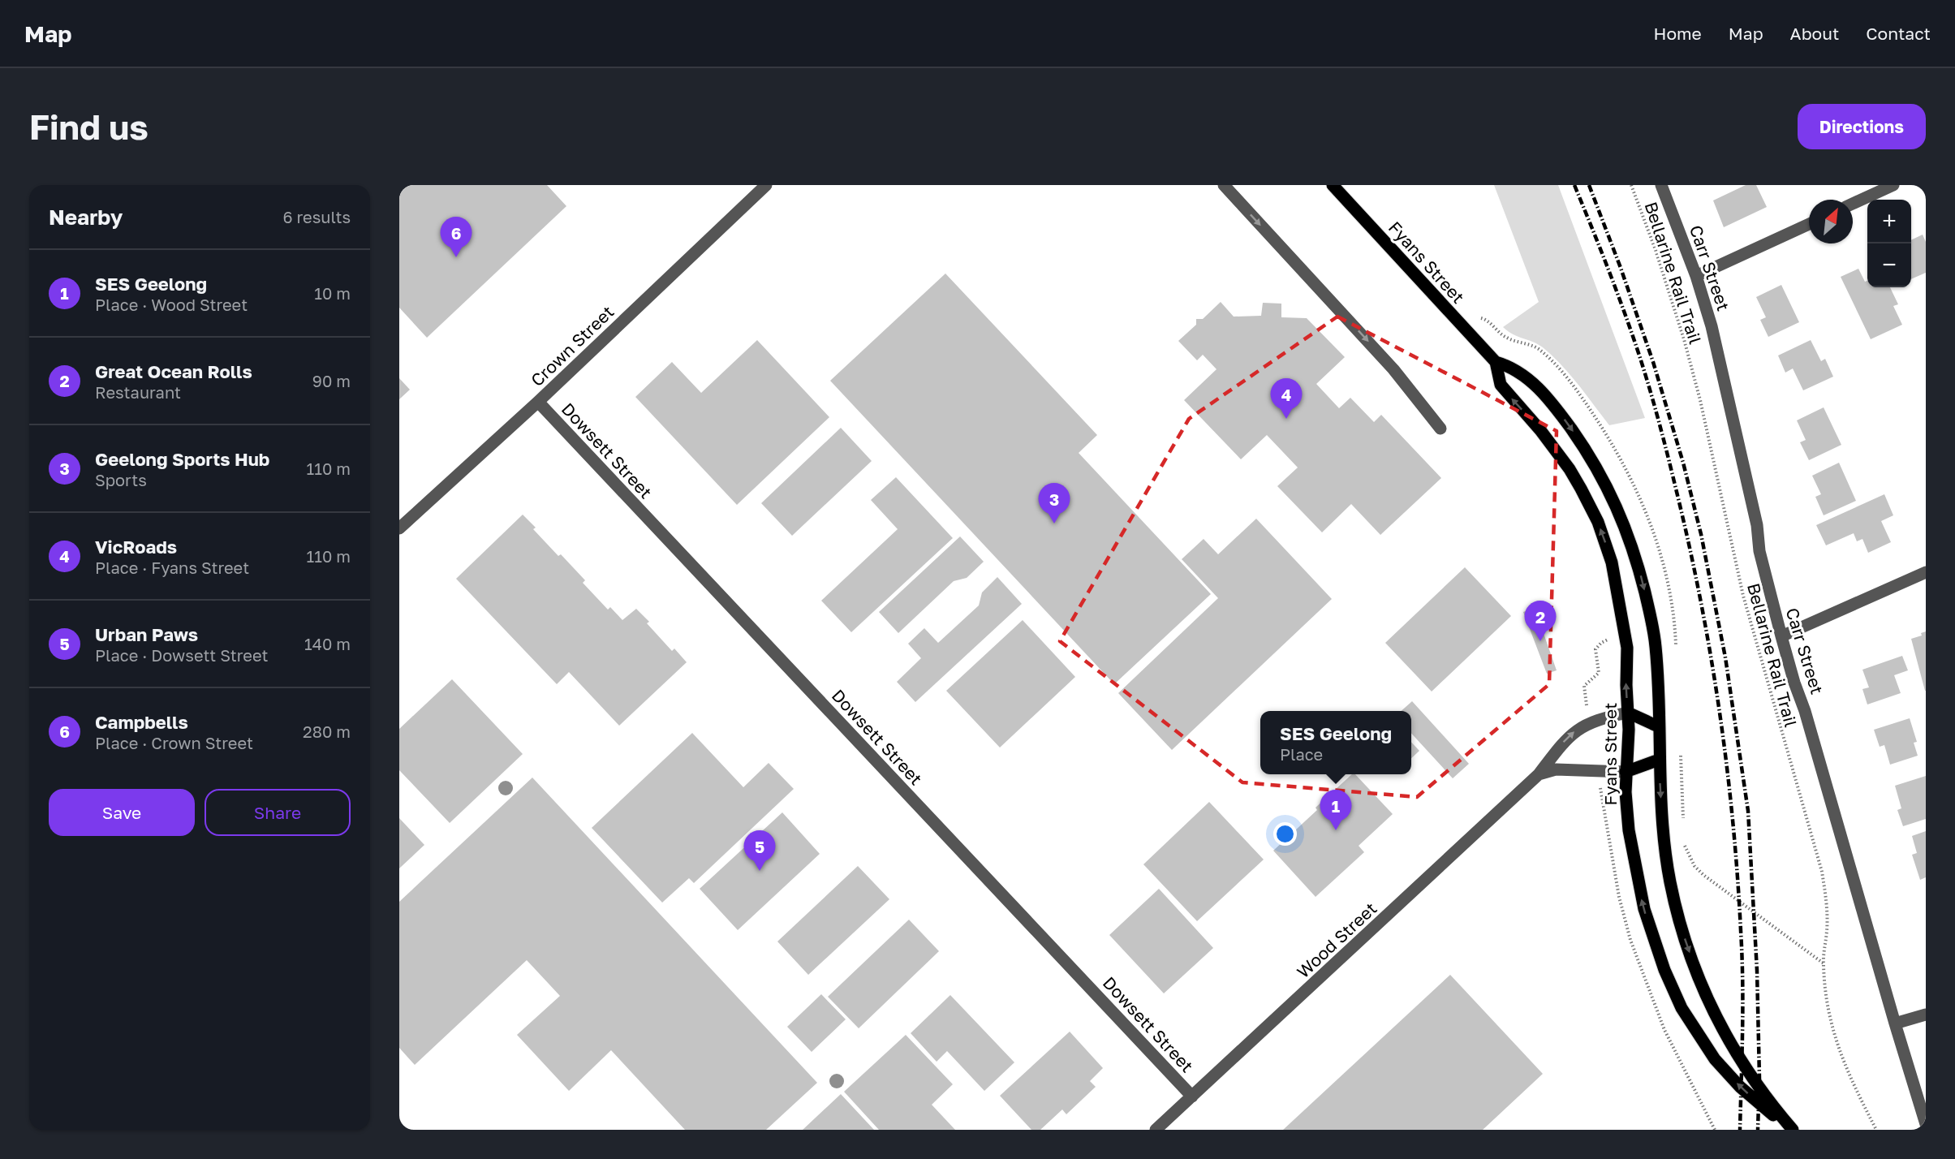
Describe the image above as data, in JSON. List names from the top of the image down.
{
  "streets": {
    "main road": ["Fyans Street"],
    "street": [
      "Carr Street",
      "Crown Street",
      "Dowsett Street",
      "Wood Street"
    ],
    "path": ["Bellarine Rail Trail"]
  },
  "crossings": [
    ["Fyans Street", "Wood Street"],
    ["Crown Street", "Dowsett Street"],
    ["Dowsett Street", "Wood Street"]
  ],
  "north": "top right",
  "page": {
    "header": "Map",
    "nav": [
      "Home",
      "Map",
      "About",
      "Contact"
    ],
    "buttons": [
      "Directions",
      ["Save", "Share"]
    ],
    "title": "Find us",
    "heading": ["Nearby", "6 results"],
    "map_buttons": ["+", "−"],
    "pins": [
      "6",
      "4",
      "3",
      "2",
      "1",
      "5"
    ],
    "list": [
      {
        "mark": "1",
        "name": "SES Geelong",
        "note": "Place · Wood Street",
        "value": "10 m"
      },
      {
        "mark": "2",
        "name": "Great Ocean Rolls",
        "note": "Restaurant",
        "value": "90 m"
      },
      {
        "mark": "3",
        "name": "Geelong Sports Hub",
        "note": "Sports",
        "value": "110 m"
      },
      {
        "mark": "4",
        "name": "VicRoads",
        "note": "Place · Fyans Street",
        "value": "110 m"
      },
      {
        "mark": "5",
        "name": "Urban Paws",
        "note": "Place · Dowsett Street",
        "value": "140 m"
      },
      {
        "mark": "6",
        "name": "Campbells",
        "note": "Place · Crown Street",
        "value": "280 m"
      }
    ],
    "popup": ["SES Geelong", "Place"]
  }
}
